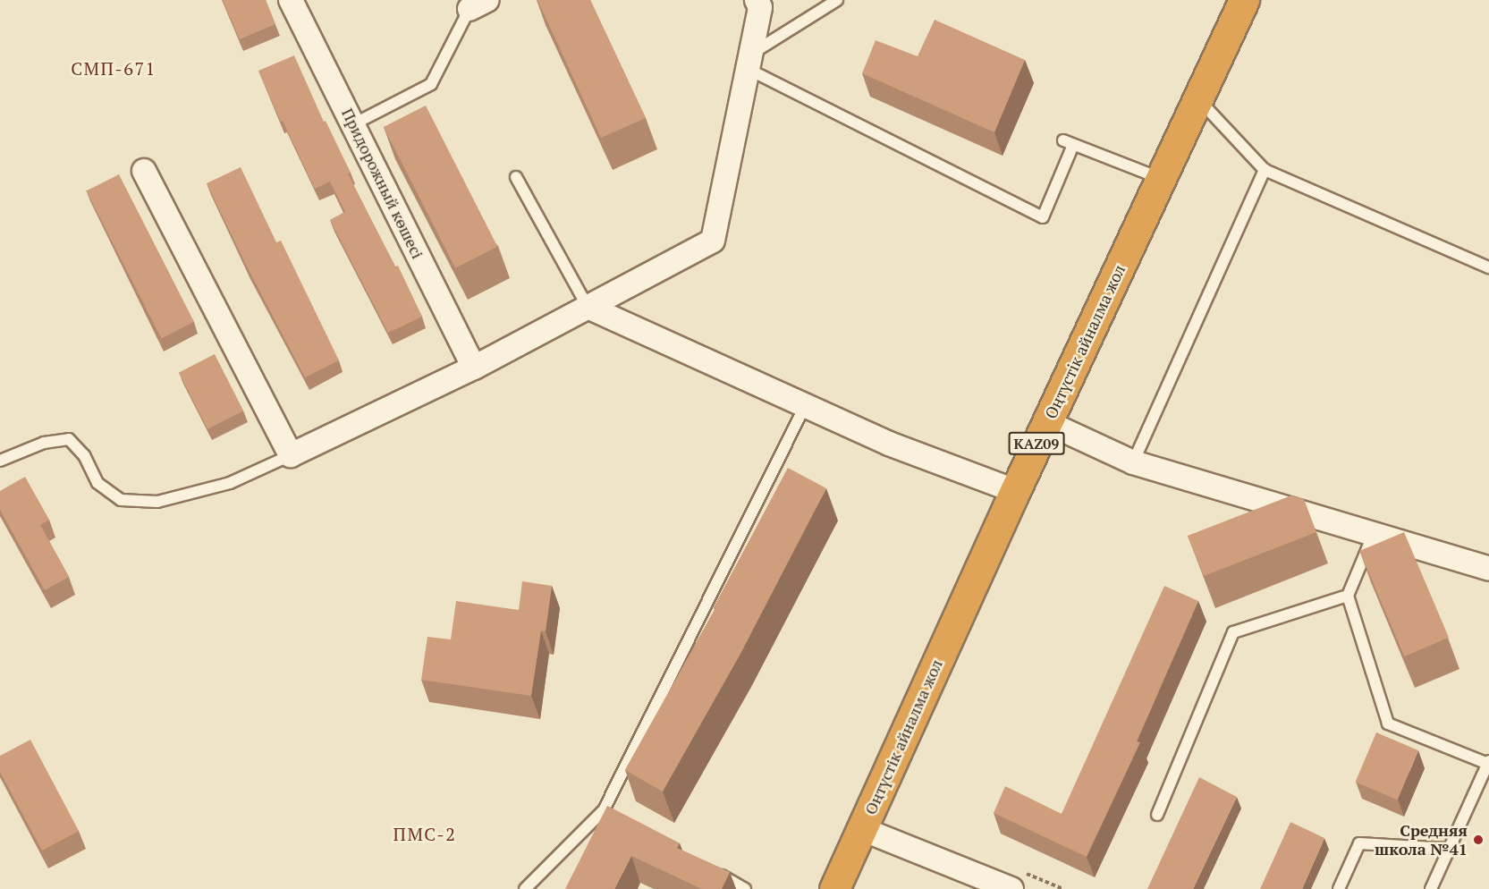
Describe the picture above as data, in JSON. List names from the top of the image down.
{
  "streets": {
    "highway": ["Оңтүстік айналма жол", "KAZ09"],
    "street": ["Придорожный көшесі"]
  },
  "districts": ["СМП-671", "ПМС-2"],
  "places": ["Средняя школа №41"]
}
